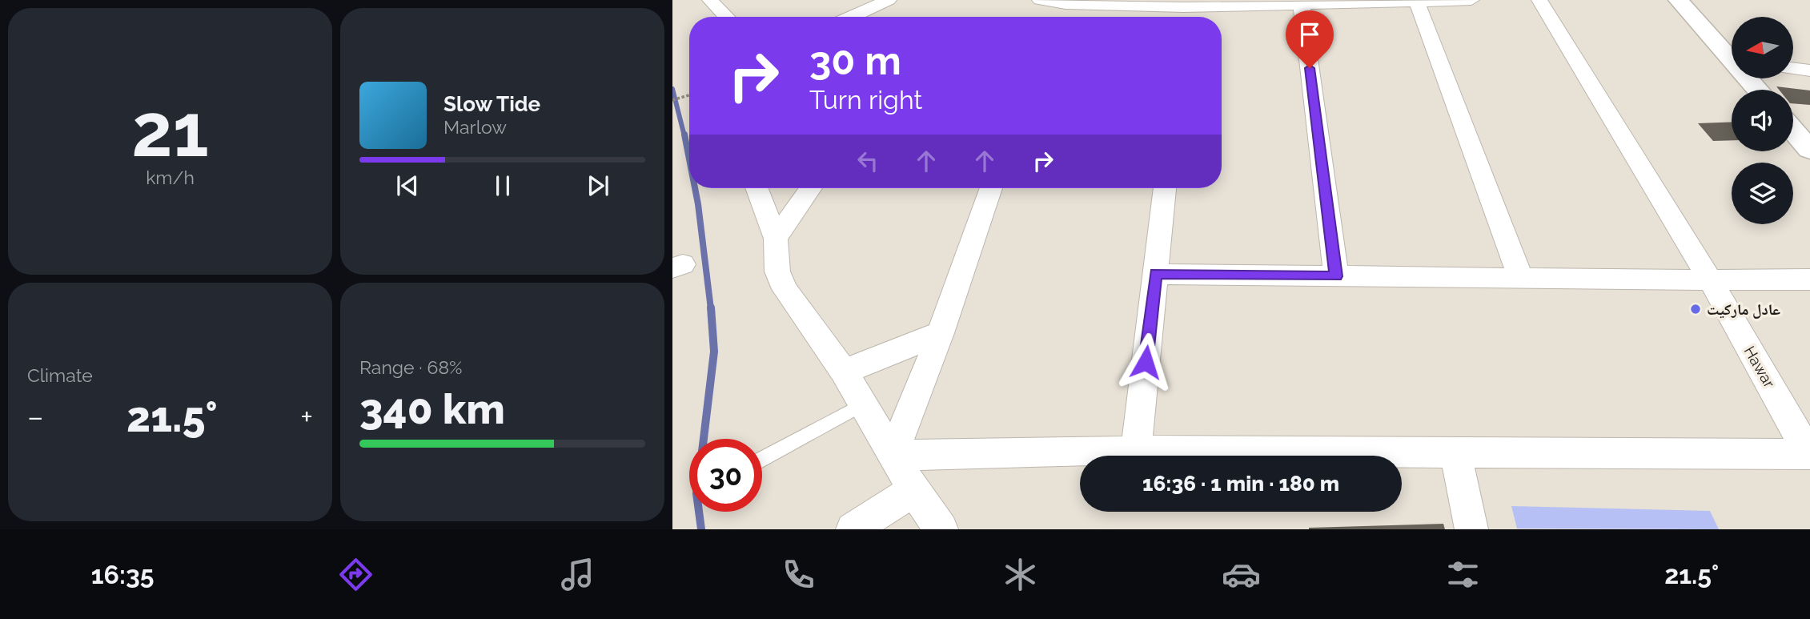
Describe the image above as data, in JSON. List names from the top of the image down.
{
  "streets": {
    "street": ["Hawar"]
  },
  "places": ["عادل ماركيت"],
  "north": "left",
  "page": {
    "tile": [
      ["21", "km/h"],
      "Climate",
      ["Range · 68%", "340 km"]
    ],
    "turn": ["30 m", "Turn right"],
    "song": ["Slow Tide", "Marlow"],
    "heat": ["−", "21.5°", "+"],
    "limit": "30",
    "trip": "16:36 · 1 min · 180 m",
    "tabs": ["16:35", "21.5°"]
  }
}
